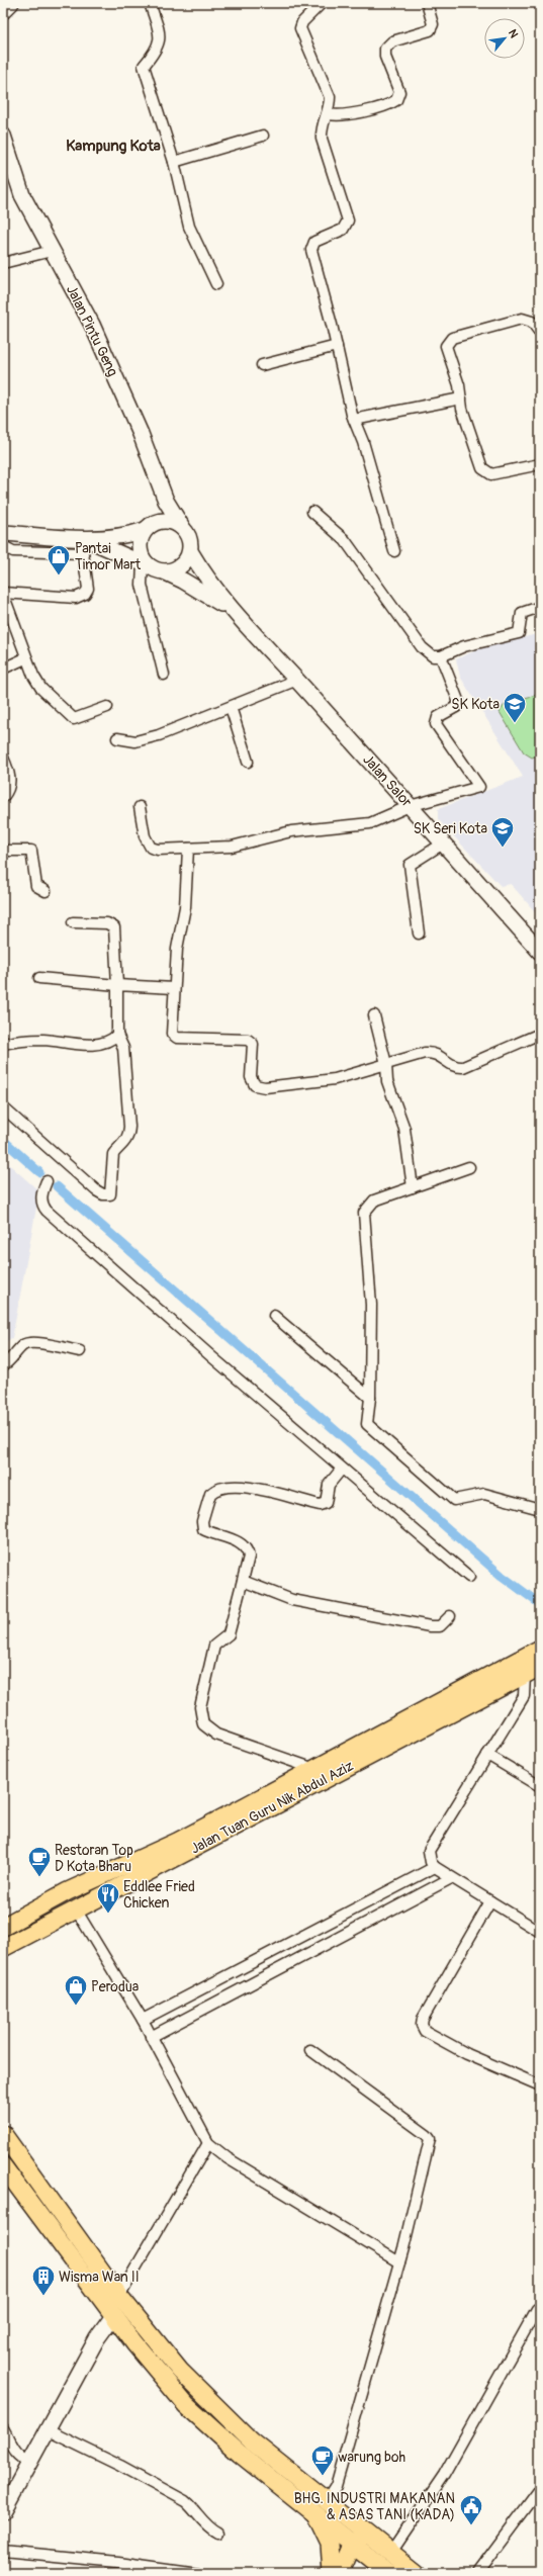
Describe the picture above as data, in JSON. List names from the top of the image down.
{
  "streets": {
    "main road": ["Jalan Pintu Geng", "Jalan Salor", "Jalan Tuan Guru Nik Abdul Aziz"]
  },
  "crossings": [
    ["Jalan Pintu Geng", "Jalan Salor"]
  ],
  "districts": ["Kampung Kota"],
  "places": {
    "shop": ["Pantai Timor Mart", "Perodua"],
    "school or university": ["SK Kota", "SK Seri Kota"],
    "cafe": ["Restoran Top D Kota Bharu", "warung boh"],
    "restaurant": ["Eddlee Fried Chicken"],
    "building": ["Wisma Wan II"],
    "public building": ["BHG. INDUSTRI MAKANAN & ASAS TANI (KADA)"]
  },
  "north": "top right"
}
